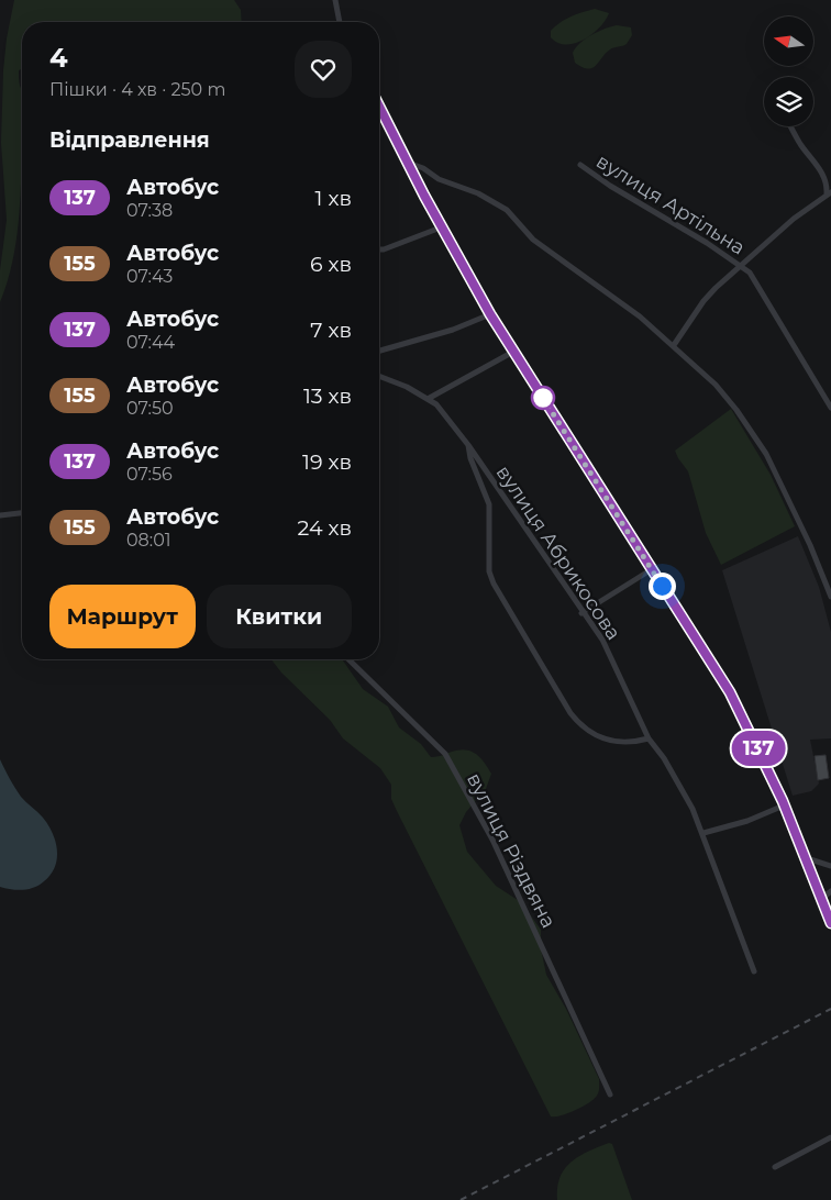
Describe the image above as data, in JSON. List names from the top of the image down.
{
  "streets": {
    "street": ["вулиця Артільна", "вулиця Абрикосова", "вулиця Різдвяна"]
  },
  "lines": ["bus line 137"],
  "north": "left",
  "page": {
    "on_map": "137",
    "heading": [
      ["4", "Пішки · 4 хв · 250 m"],
      "Відправлення"
    ],
    "list": [
      {
        "mark": "137",
        "name": "Автобус",
        "note": "07:38",
        "value": "1 хв"
      },
      {
        "mark": "155",
        "name": "Автобус",
        "note": "07:43",
        "value": "6 хв"
      },
      {
        "mark": "137",
        "name": "Автобус",
        "note": "07:44",
        "value": "7 хв"
      },
      {
        "mark": "155",
        "name": "Автобус",
        "note": "07:50",
        "value": "13 хв"
      },
      {
        "mark": "137",
        "name": "Автобус",
        "note": "07:56",
        "value": "19 хв"
      },
      {
        "mark": "155",
        "name": "Автобус",
        "note": "08:01",
        "value": "24 хв"
      }
    ],
    "buttons": ["Маршрут", "Квитки"]
  }
}
